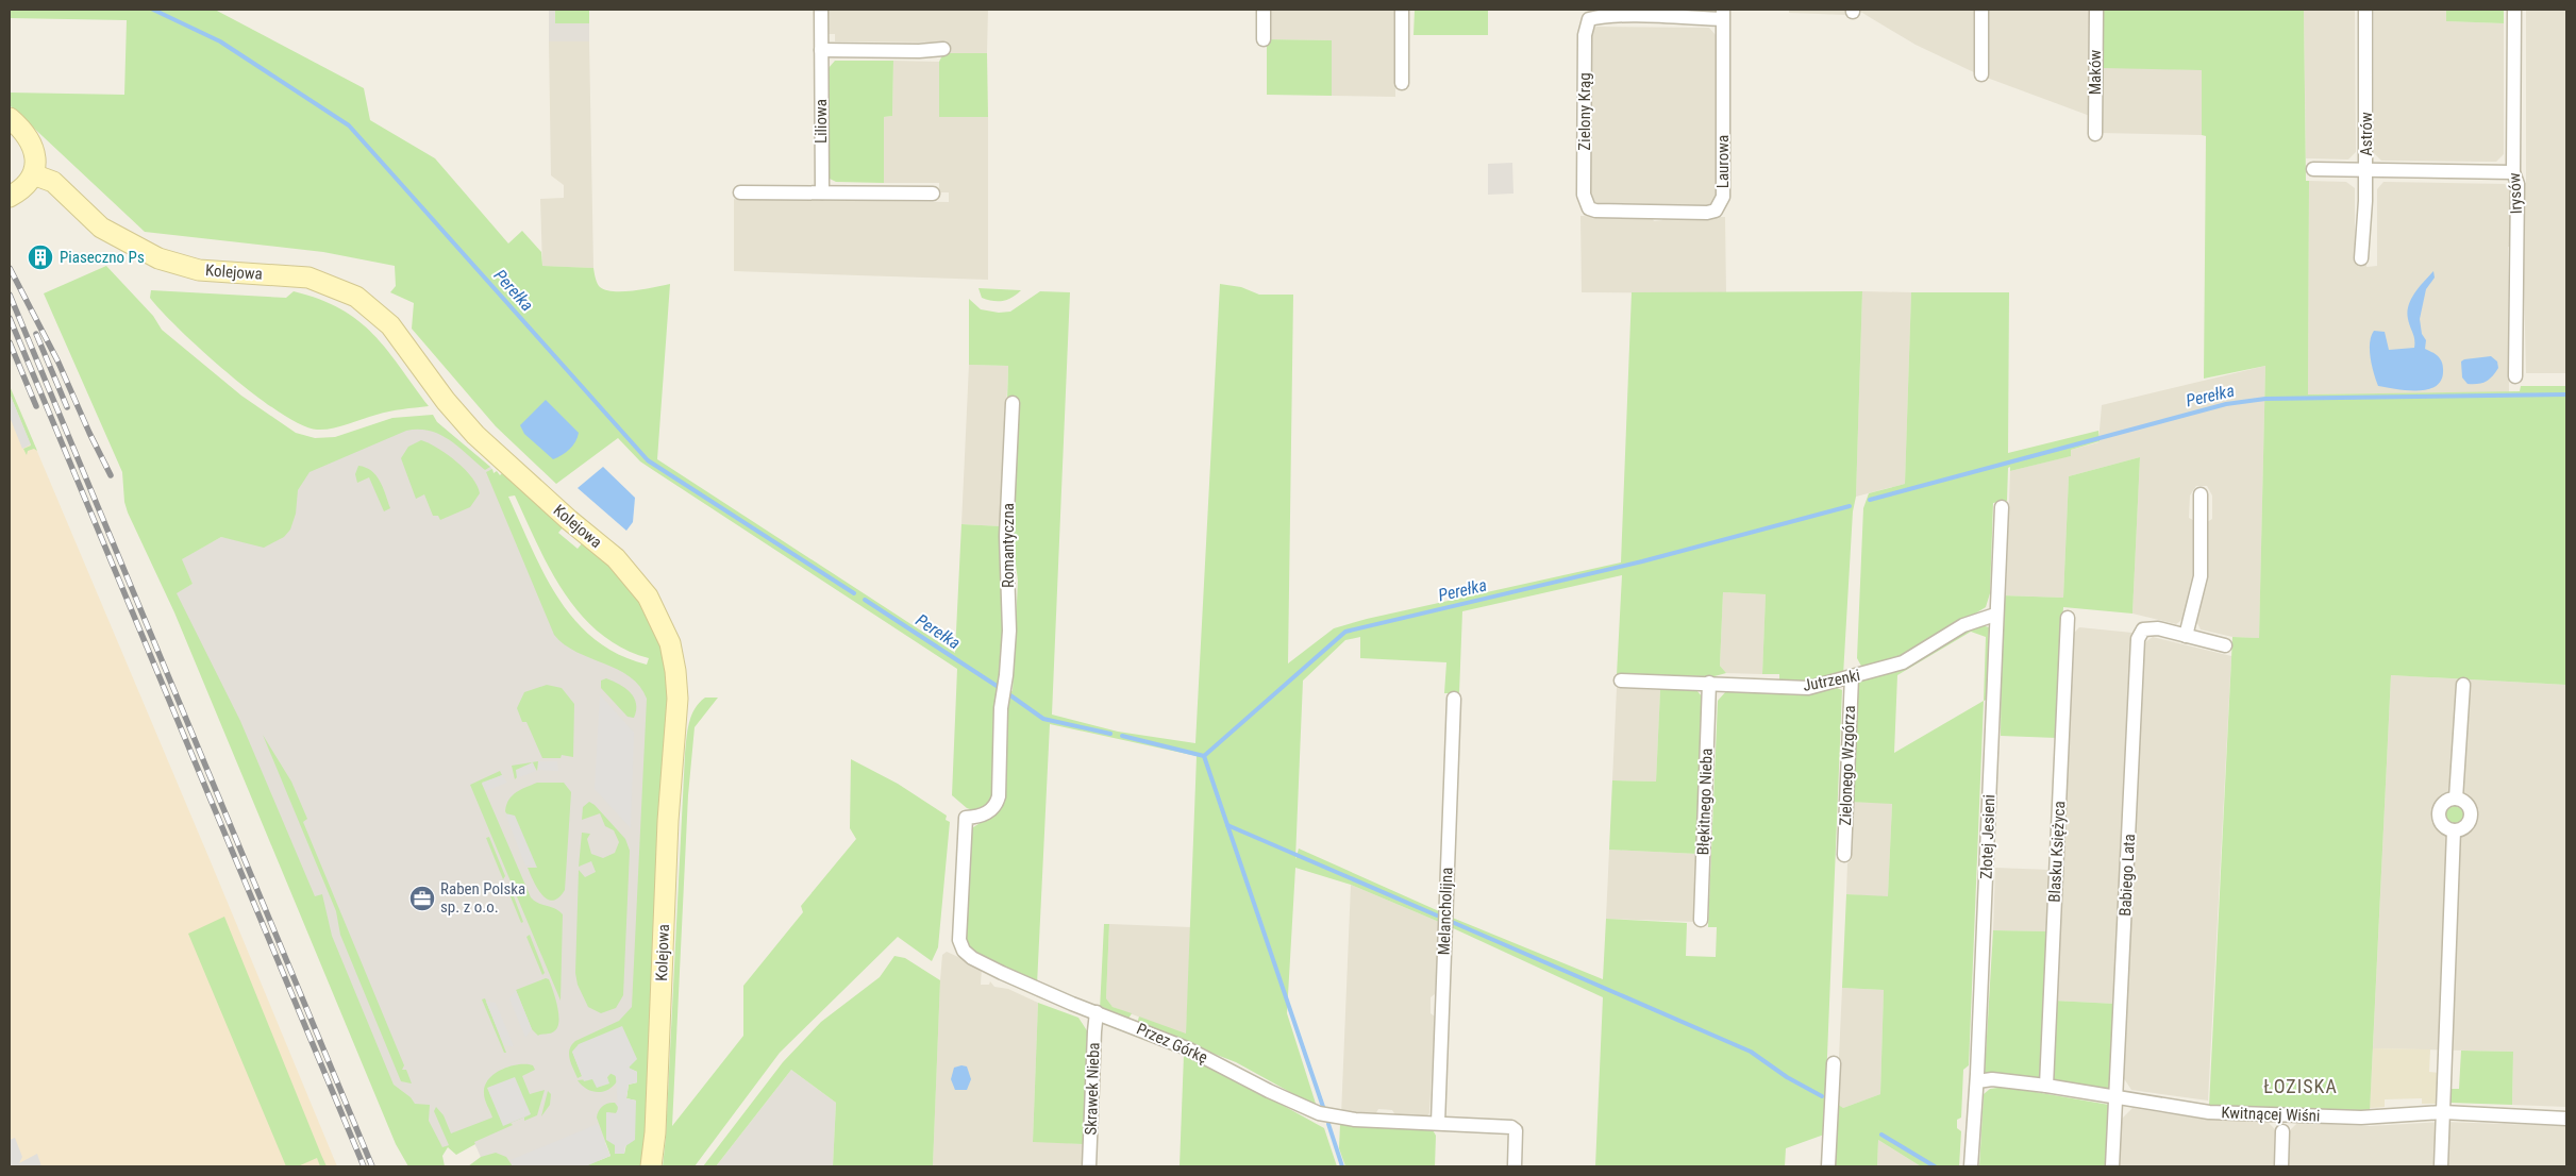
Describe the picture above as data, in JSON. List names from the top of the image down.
{
  "streets": {
    "street": [
      "Maków",
      "Zielony Krąg",
      "Liliowa",
      "Astrów",
      "Laurowa",
      "Irysów",
      "Kolejowa",
      "Romantyczna",
      "Jutrzenki",
      "Zielonego Wzgórza",
      "Błękitnego Nieba",
      "Złotej Jesieni",
      "Blasku Księżyca",
      "Babiego Lata",
      "Melancholijna",
      "Przez Górkę",
      "Skrawek Nieba",
      "Kwitnącej Wiśni"
    ]
  },
  "crossings": [
    ["Zielony Krąg", "Laurowa"],
    ["Romantyczna", "Przez Górkę"],
    ["Jutrzenki", "Zielonego Wzgórza"],
    ["Jutrzenki", "Błękitnego Nieba"],
    ["Jutrzenki", "Złotej Jesieni"],
    ["Złotej Jesieni", "Kwitnącej Wiśni"],
    ["Blasku Księżyca", "Kwitnącej Wiśni"],
    ["Babiego Lata", "Kwitnącej Wiśni"],
    ["Melancholijna", "Przez Górkę"],
    ["Przez Górkę", "Skrawek Nieba"]
  ],
  "districts": ["ŁOZISKA"],
  "water": ["Perełka"],
  "places": {
    "building": ["Piaseczno Ps"],
    "office": ["Raben Polska sp. z o.o."]
  }
}
